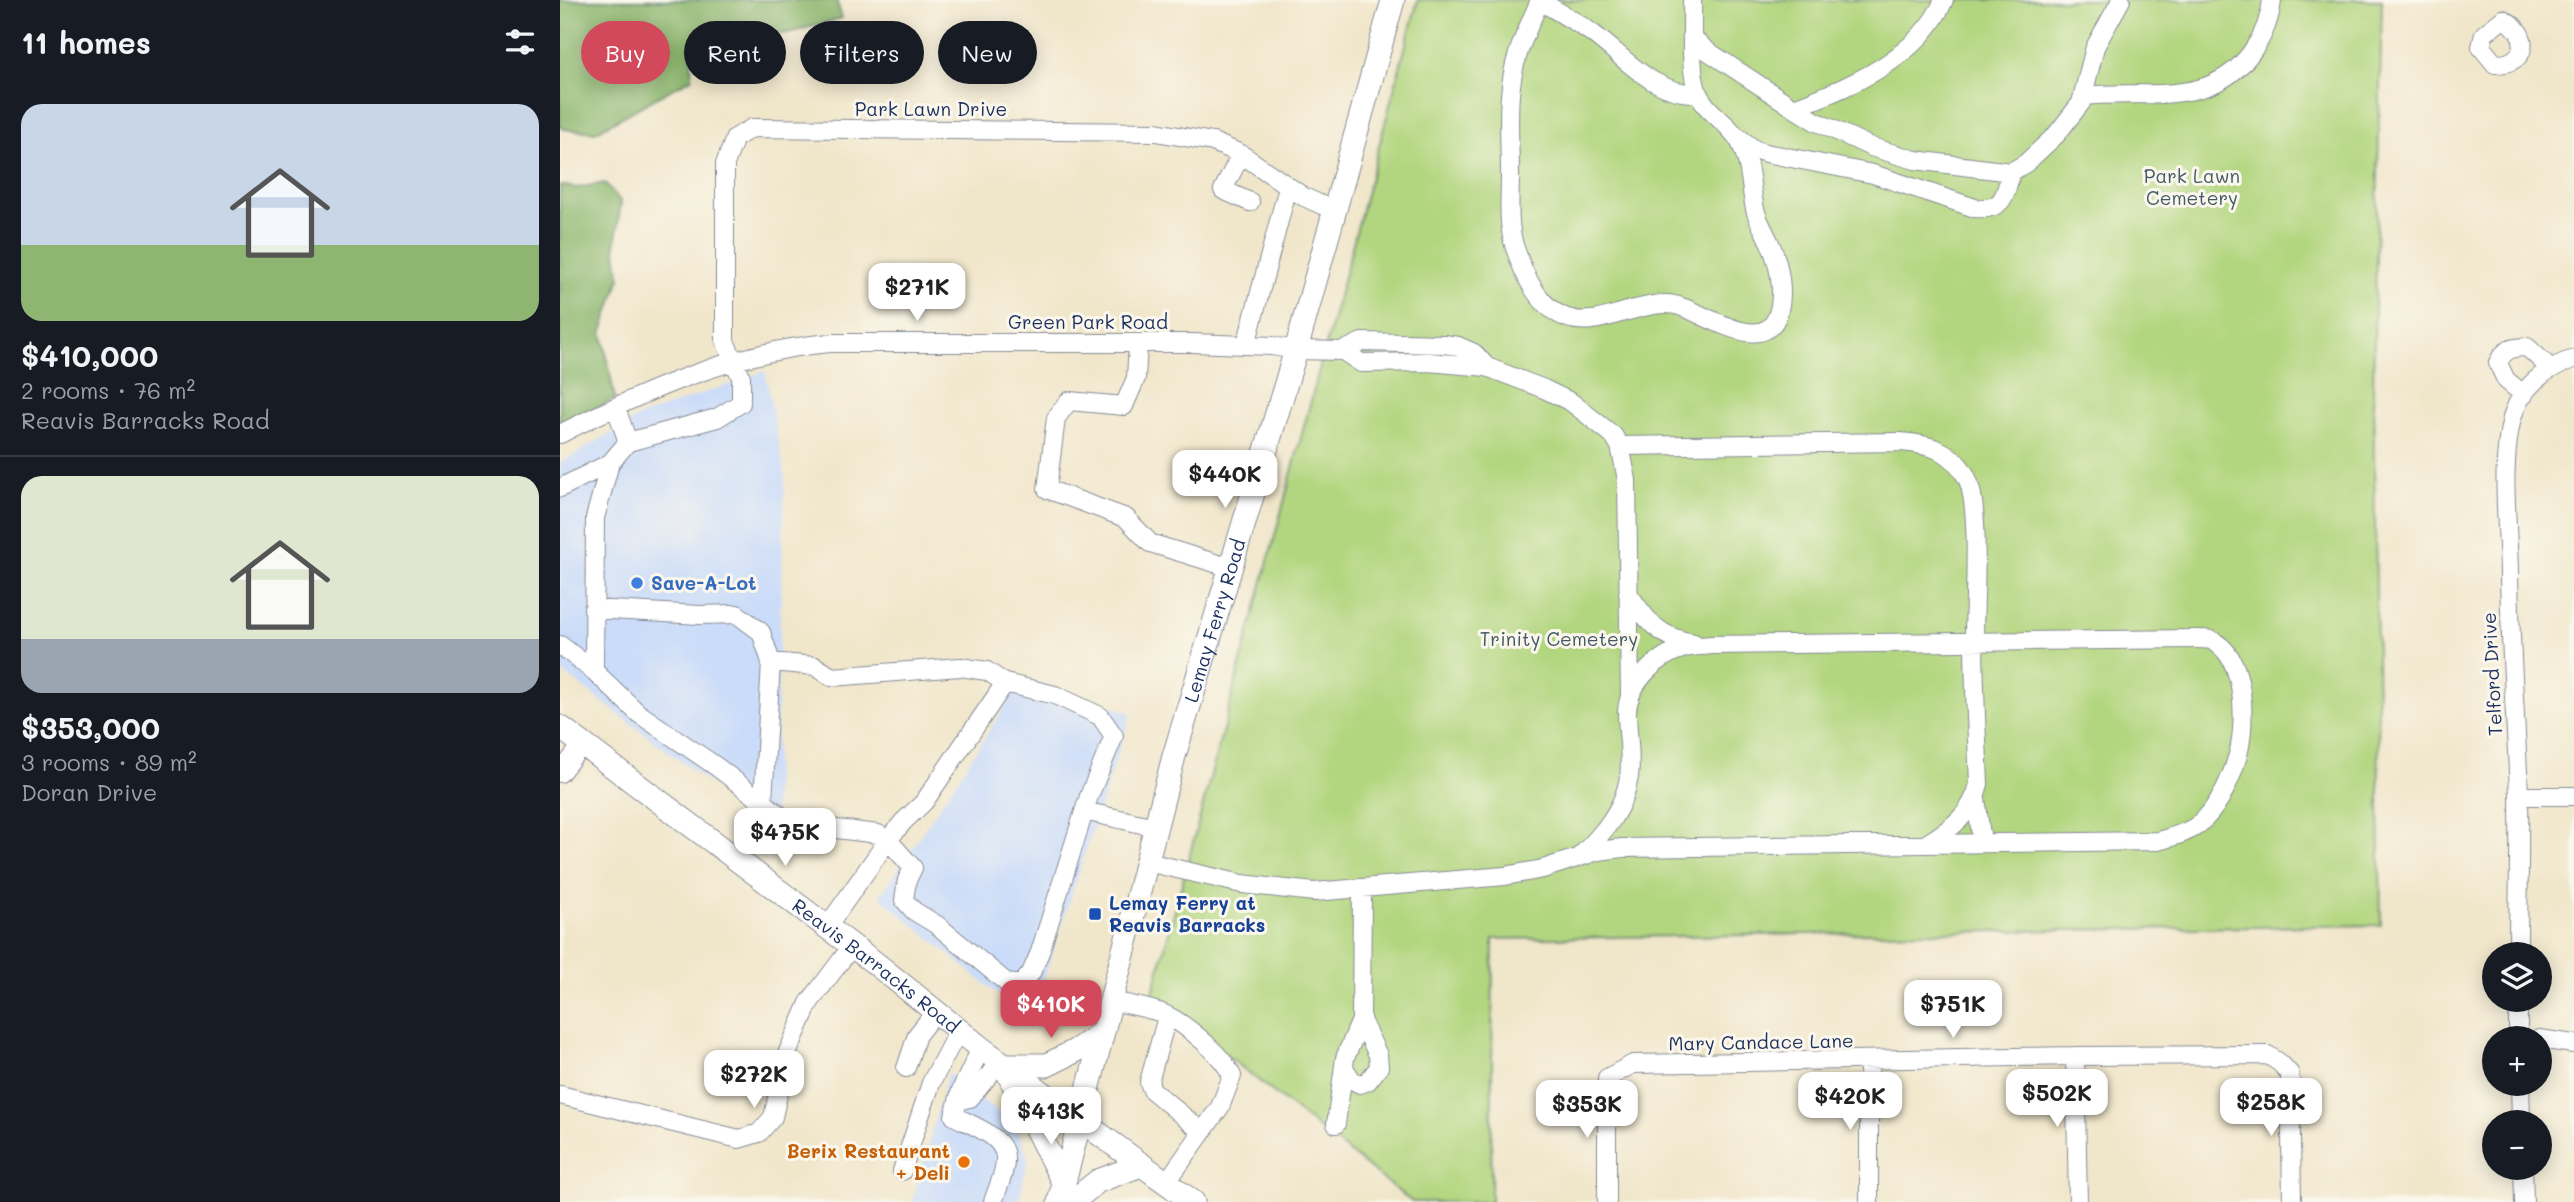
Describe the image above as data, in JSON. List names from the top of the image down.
{
  "streets": {
    "main road": ["Lemay Ferry Road", "Reavis Barracks Road"],
    "street": [
      "Park Lawn Drive",
      "Green Park Road",
      "Telford Drive",
      "Mary Candace Lane"
    ]
  },
  "crossings": [
    ["Park Lawn Drive", "Green Park Road"],
    ["Park Lawn Drive", "Lemay Ferry Road"],
    ["Green Park Road", "Lemay Ferry Road"],
    ["Lemay Ferry Road", "Reavis Barracks Road"]
  ],
  "parks": ["Park Lawn Cemetery", "Trinity Cemetery"],
  "places": {
    "other": ["Save-A-Lot", "Berix Restaurant + Deli"],
    "transit": ["Lemay Ferry at Reavis Barracks"]
  },
  "page": {
    "heading": "11 homes",
    "chip": [
      "Buy",
      "Rent",
      "Filters",
      "New"
    ],
    "list": [
      {
        "name": "$410,000",
        "note": "2 rooms · 76 m² · Reavis Barracks Road"
      },
      {
        "name": "$353,000",
        "note": "3 rooms · 89 m² · Doran Drive"
      }
    ],
    "price": [
      "$271K",
      "$440K",
      "$475K",
      "$410K",
      "$751K",
      "$272K",
      "$502K",
      "$420K",
      "$258K",
      "$353K",
      "$413K"
    ],
    "map_buttons": ["+", "−"]
  }
}
